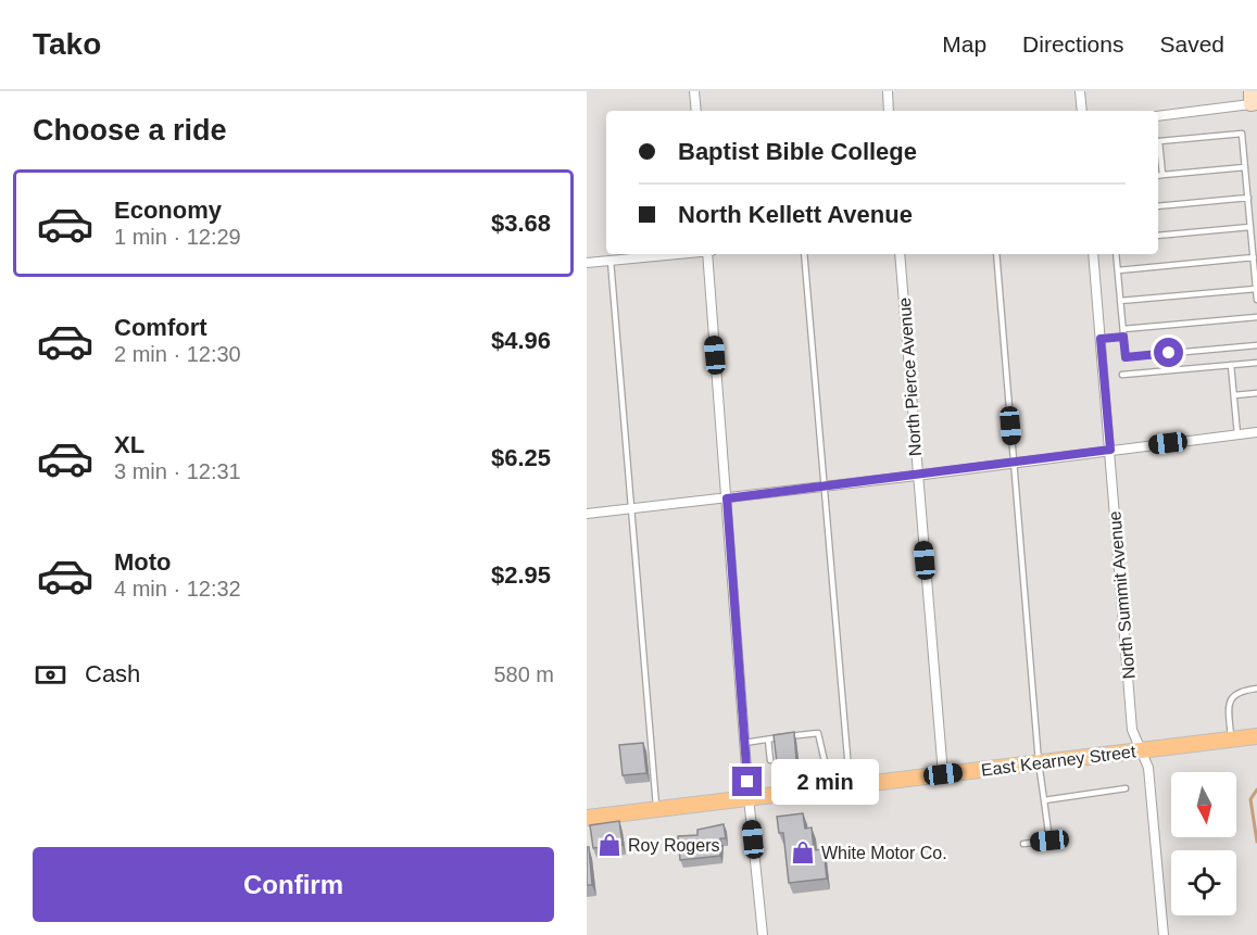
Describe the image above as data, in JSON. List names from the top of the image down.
{
  "streets": {
    "main road": ["East Kearney Street"],
    "street": ["North Pierce Avenue", "North Summit Avenue"]
  },
  "crossings": [
    ["North Pierce Avenue", "East Kearney Street"],
    ["North Summit Avenue", "East Kearney Street"]
  ],
  "places": {
    "shop": ["Roy Rogers", "White Motor Co."]
  },
  "north": "bottom",
  "page": {
    "header": "Tako",
    "nav": ["Map", "Directions", "Saved"],
    "heading": "Choose a ride",
    "banner": ["Baptist Bible College", "North Kellett Avenue"],
    "list": [
      {
        "name": "Economy",
        "note": "1 min · 12:29",
        "value": "$3.68"
      },
      {
        "name": "Comfort",
        "note": "2 min · 12:30",
        "value": "$4.96"
      },
      {
        "name": "XL",
        "note": "3 min · 12:31",
        "value": "$6.25"
      },
      {
        "name": "Moto",
        "note": "4 min · 12:32",
        "value": "$2.95"
      }
    ],
    "pay": ["Cash", "580 m"],
    "bubble": "2 min",
    "buttons": "Confirm"
  }
}
